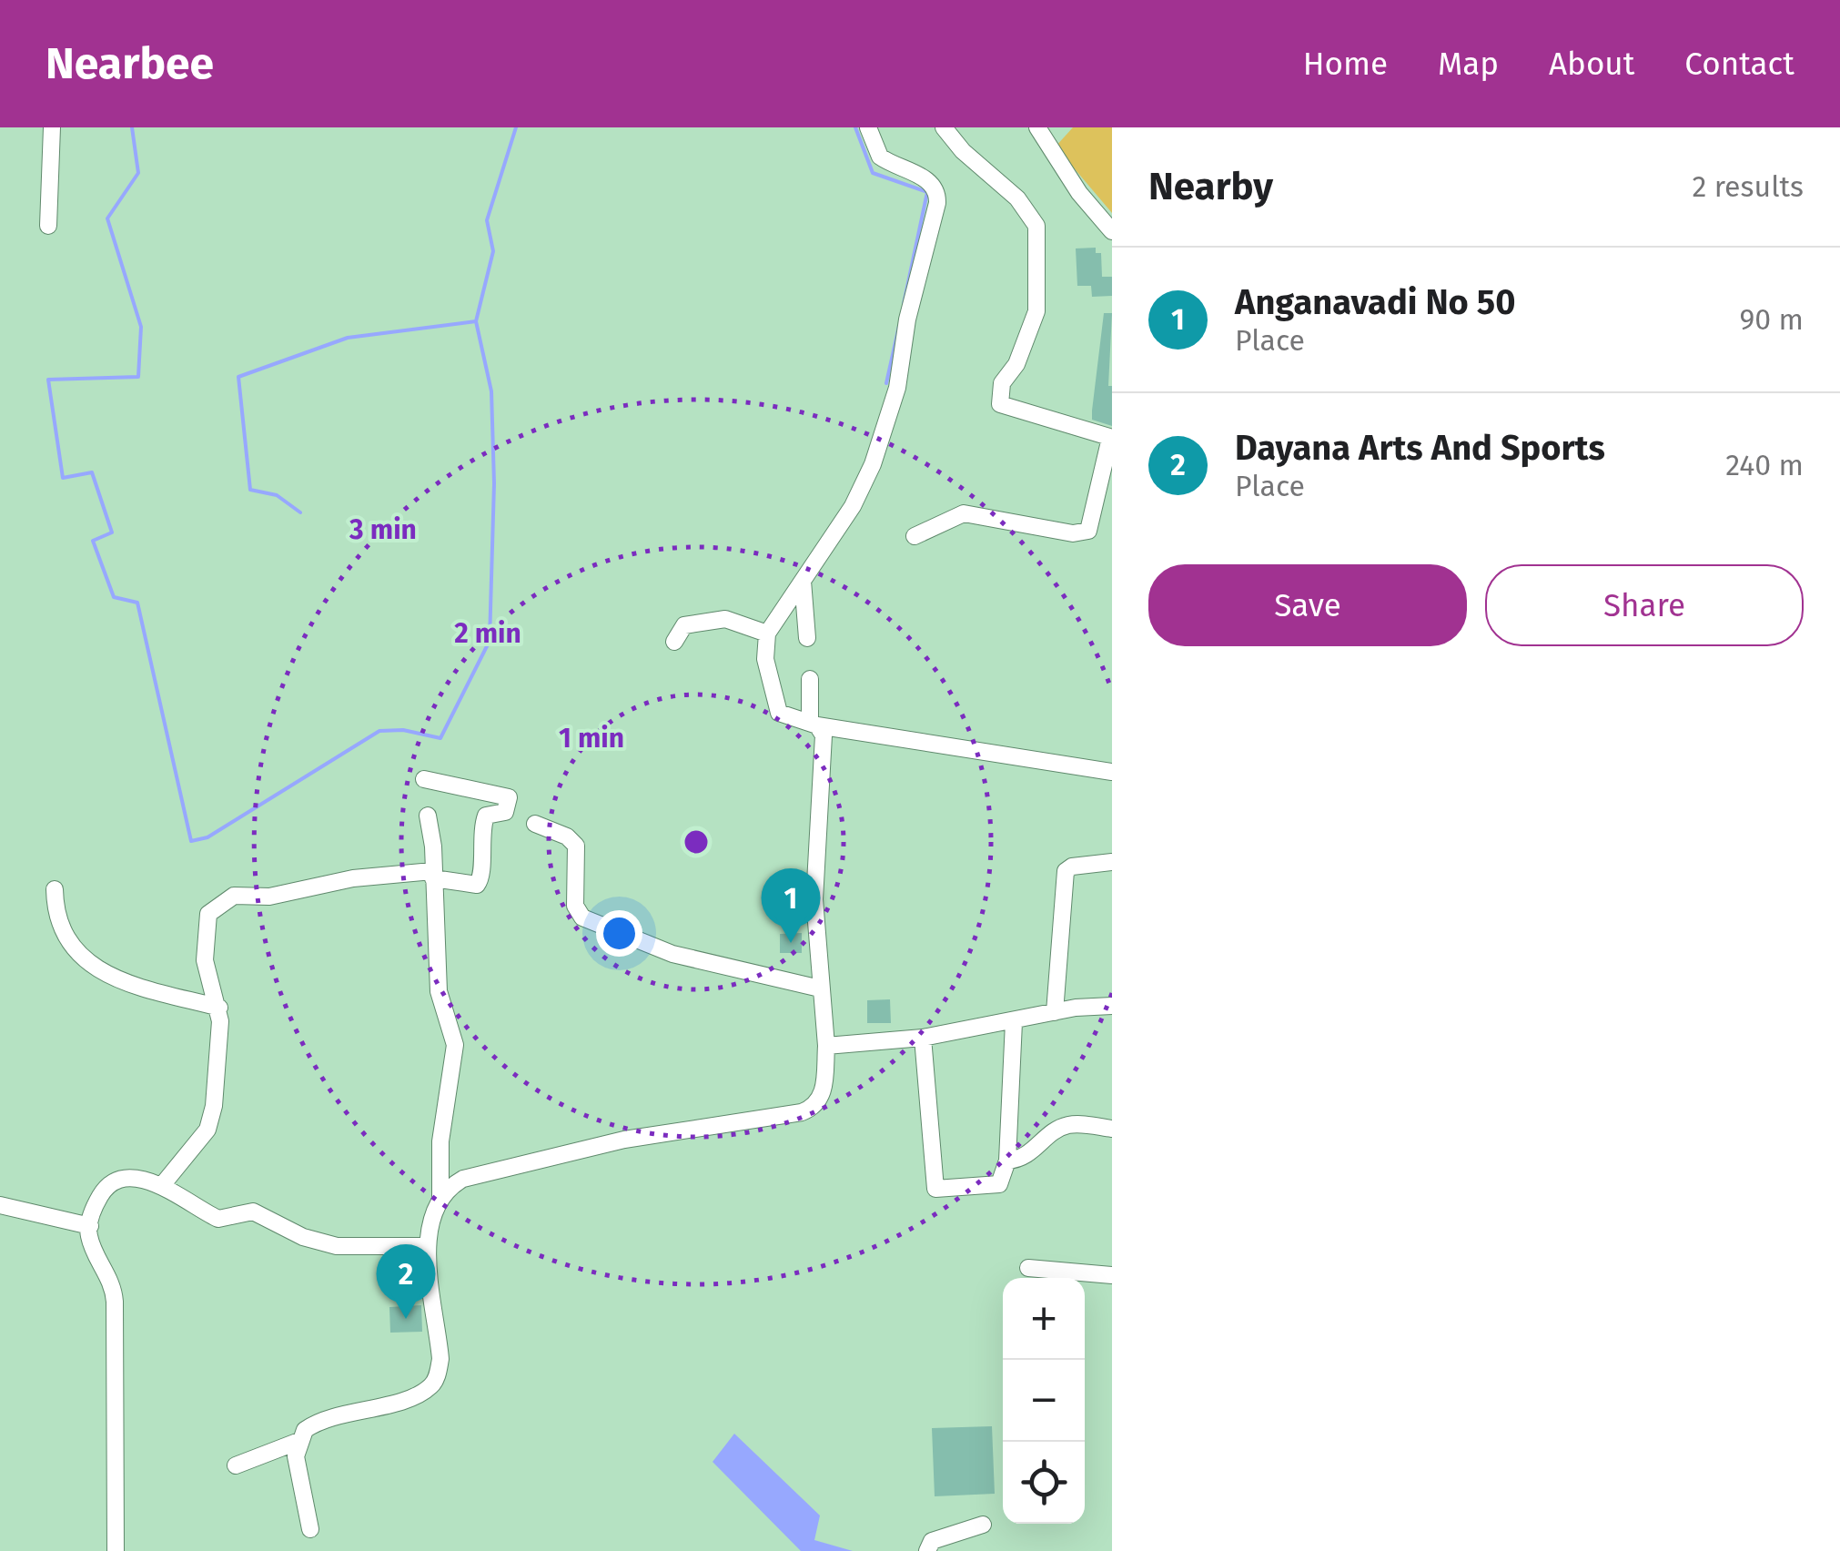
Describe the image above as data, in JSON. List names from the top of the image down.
{
  "page": {
    "header": "Nearbee",
    "nav": [
      "Home",
      "Map",
      "About",
      "Contact"
    ],
    "heading": ["Nearby", "2 results"],
    "list": [
      {
        "mark": "1",
        "name": "Anganavadi No 50",
        "note": "Place",
        "value": "90 m"
      },
      {
        "mark": "2",
        "name": "Dayana Arts And Sports",
        "note": "Place",
        "value": "240 m"
      }
    ],
    "buttons": ["Save", "Share"],
    "pins": ["1", "2"],
    "map_buttons": ["+", "−"]
  },
  "rings": ["3 min", "2 min", "1 min"]
}
